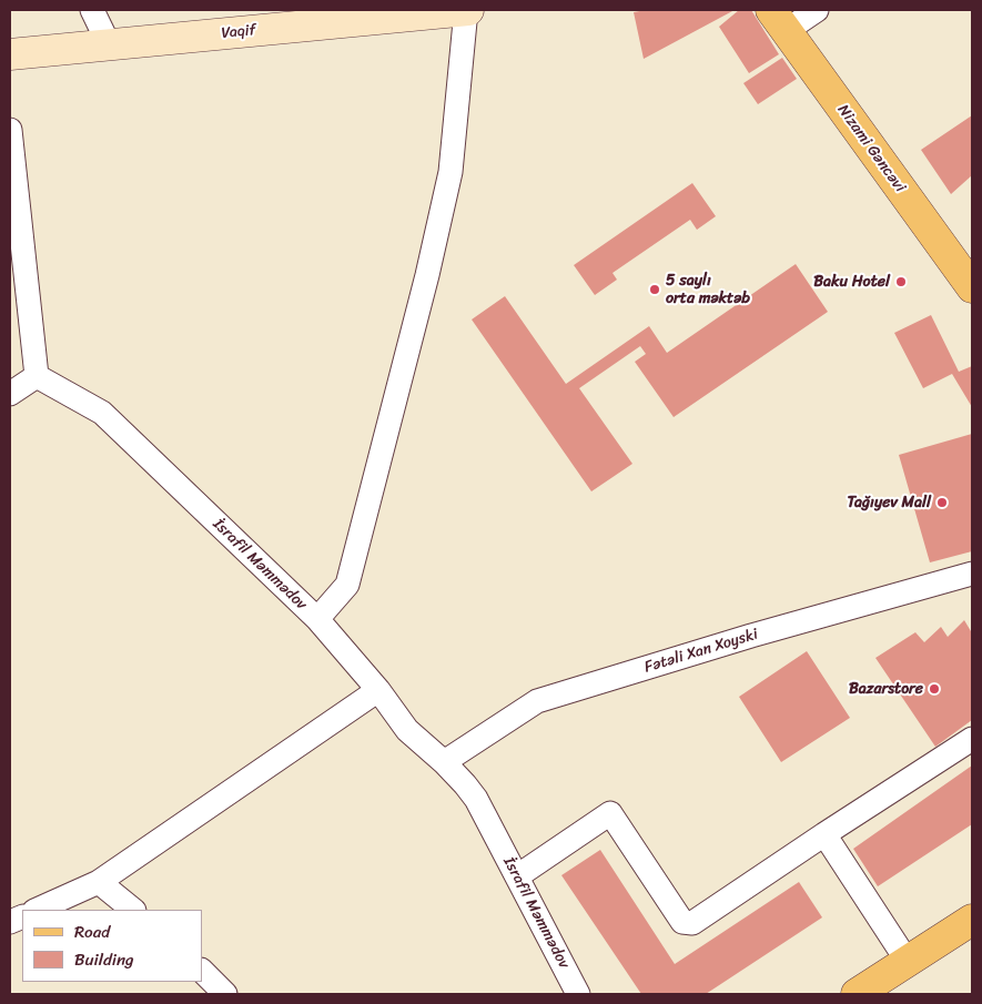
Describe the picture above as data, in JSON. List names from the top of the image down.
{
  "streets": {
    "main road": ["Nizami Gəncəvi"],
    "street": ["Vaqif", "İsrafil Məmmədov", "Fətəli Xan Xoyski"]
  },
  "crossings": [
    ["İsrafil Məmmədov", "Fətəli Xan Xoyski"]
  ],
  "places": [
    "Baku Hotel",
    "5 saylı orta məktəb",
    "Tağıyev Mall",
    "Bazarstore"
  ],
  "legend": ["Road", "Building"]
}
